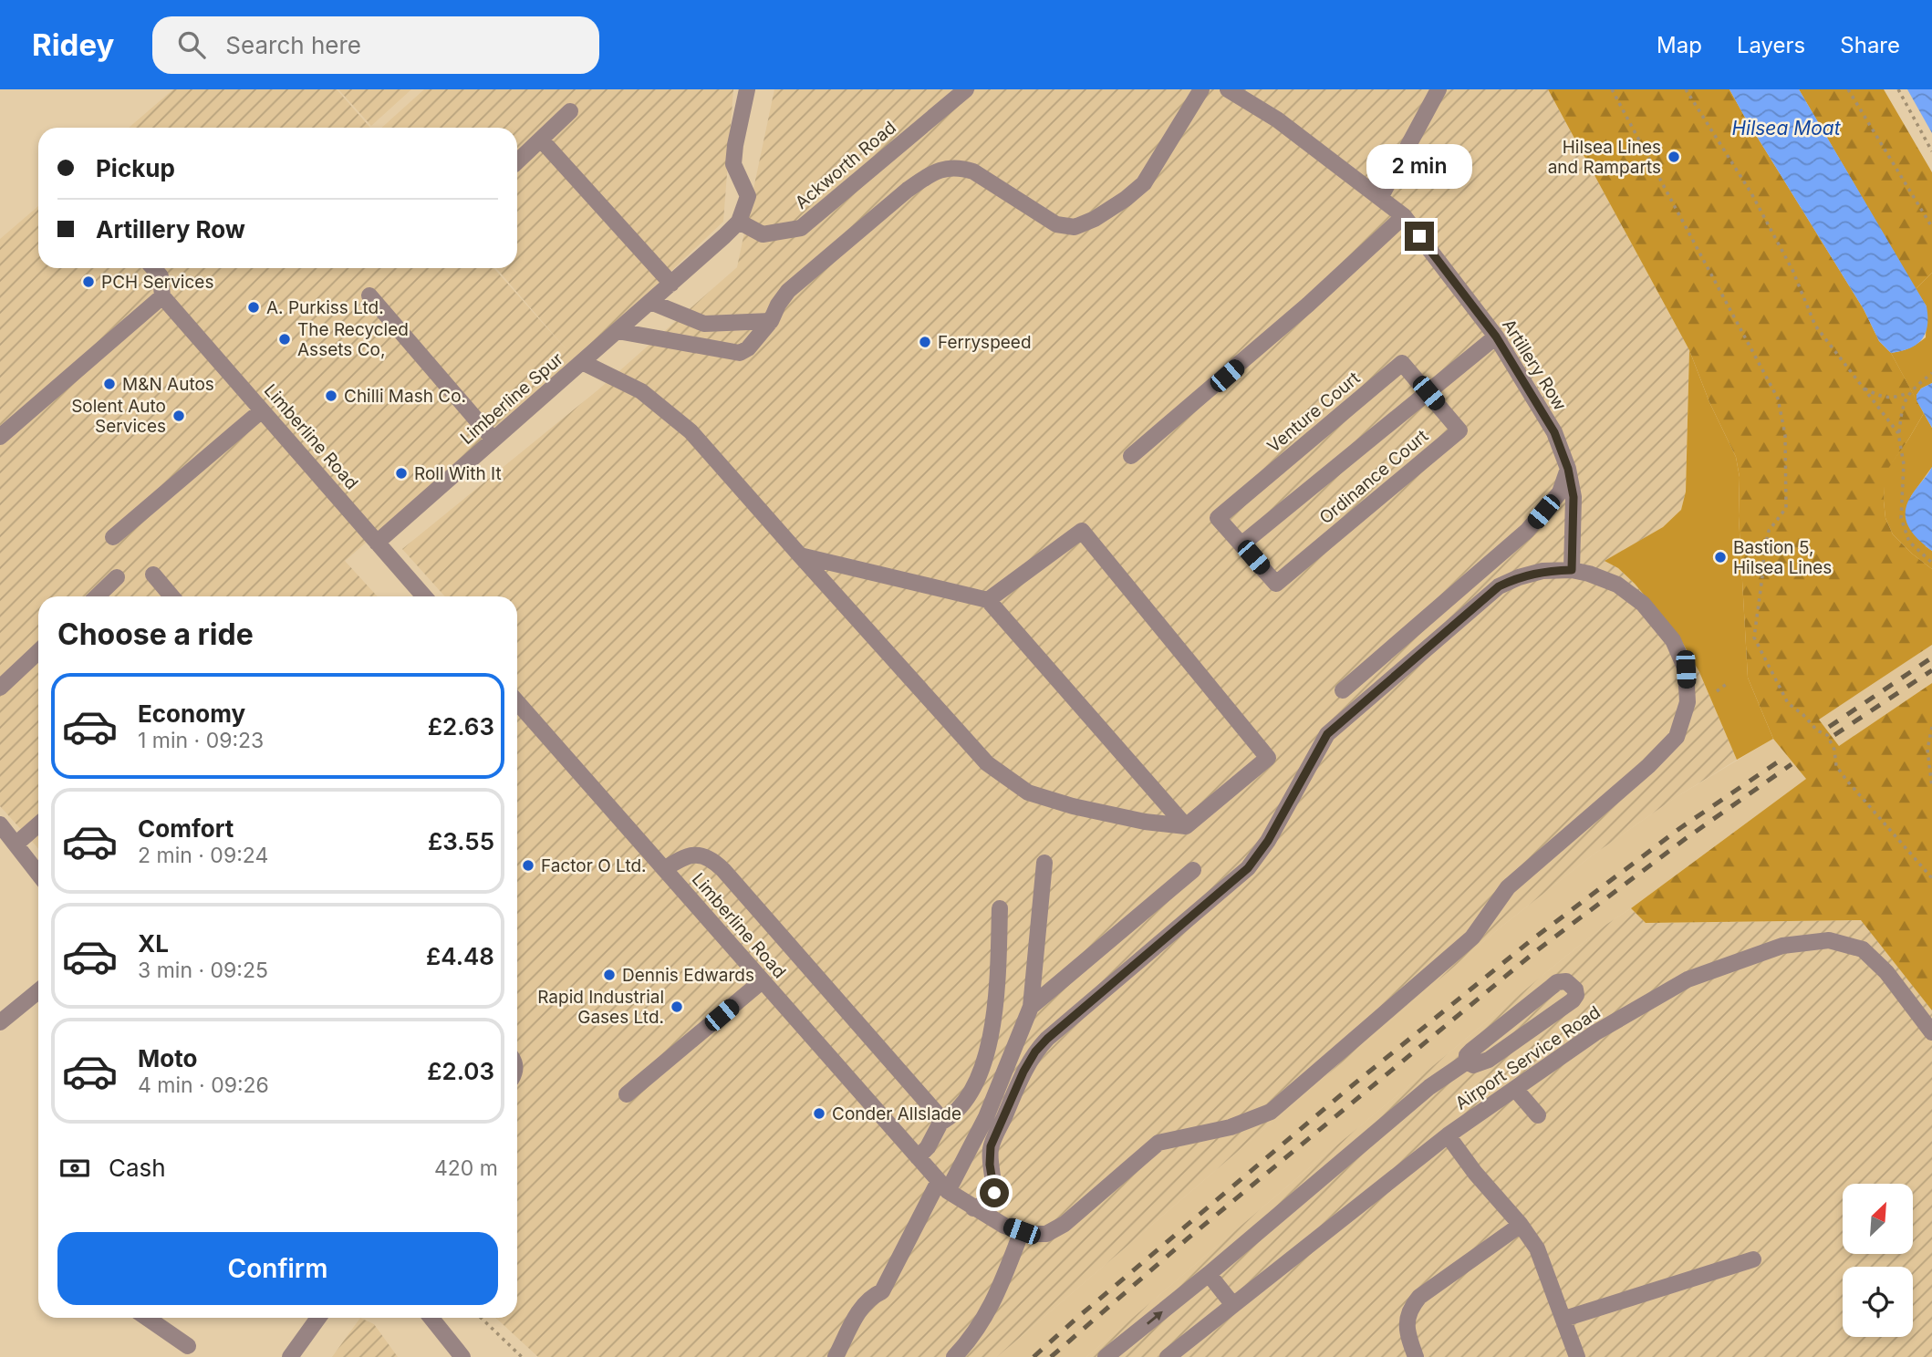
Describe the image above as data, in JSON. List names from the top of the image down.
{
  "streets": {
    "street": [
      "Ackworth Road",
      "Artillery Row",
      "Limberline Spur",
      "Venture Court",
      "Limberline Road",
      "Ordinance Court",
      "Airport Service Road"
    ]
  },
  "crossings": [
    ["Ackworth Road", "Limberline Spur"],
    ["Limberline Spur", "Limberline Road"],
    ["Venture Court", "Ordinance Court"]
  ],
  "water": ["Hilsea Moat"],
  "places": [
    "Hilsea Lines and Ramparts",
    "PCH Services",
    "A. Purkiss Ltd.",
    "The Recycled Assets Co,",
    "Ferryspeed",
    "M&N Autos",
    "Chilli Mash Co.",
    "Solent Auto Services",
    "Roll With It",
    "Bastion 5, Hilsea Lines",
    "Factor O Ltd.",
    "Dennis Edwards",
    "Rapid Industrial Gases Ltd.",
    "Conder Allslade"
  ],
  "north": "top right",
  "page": {
    "header": "Ridey",
    "search": "Search here",
    "nav": ["Map", "Layers", "Share"],
    "banner": ["Pickup", "Artillery Row"],
    "bubble": "2 min",
    "heading": "Choose a ride",
    "list": [
      {
        "name": "Economy",
        "note": "1 min · 09:23",
        "value": "£2.63"
      },
      {
        "name": "Comfort",
        "note": "2 min · 09:24",
        "value": "£3.55"
      },
      {
        "name": "XL",
        "note": "3 min · 09:25",
        "value": "£4.48"
      },
      {
        "name": "Moto",
        "note": "4 min · 09:26",
        "value": "£2.03"
      }
    ],
    "pay": ["Cash", "420 m"],
    "buttons": "Confirm"
  }
}
